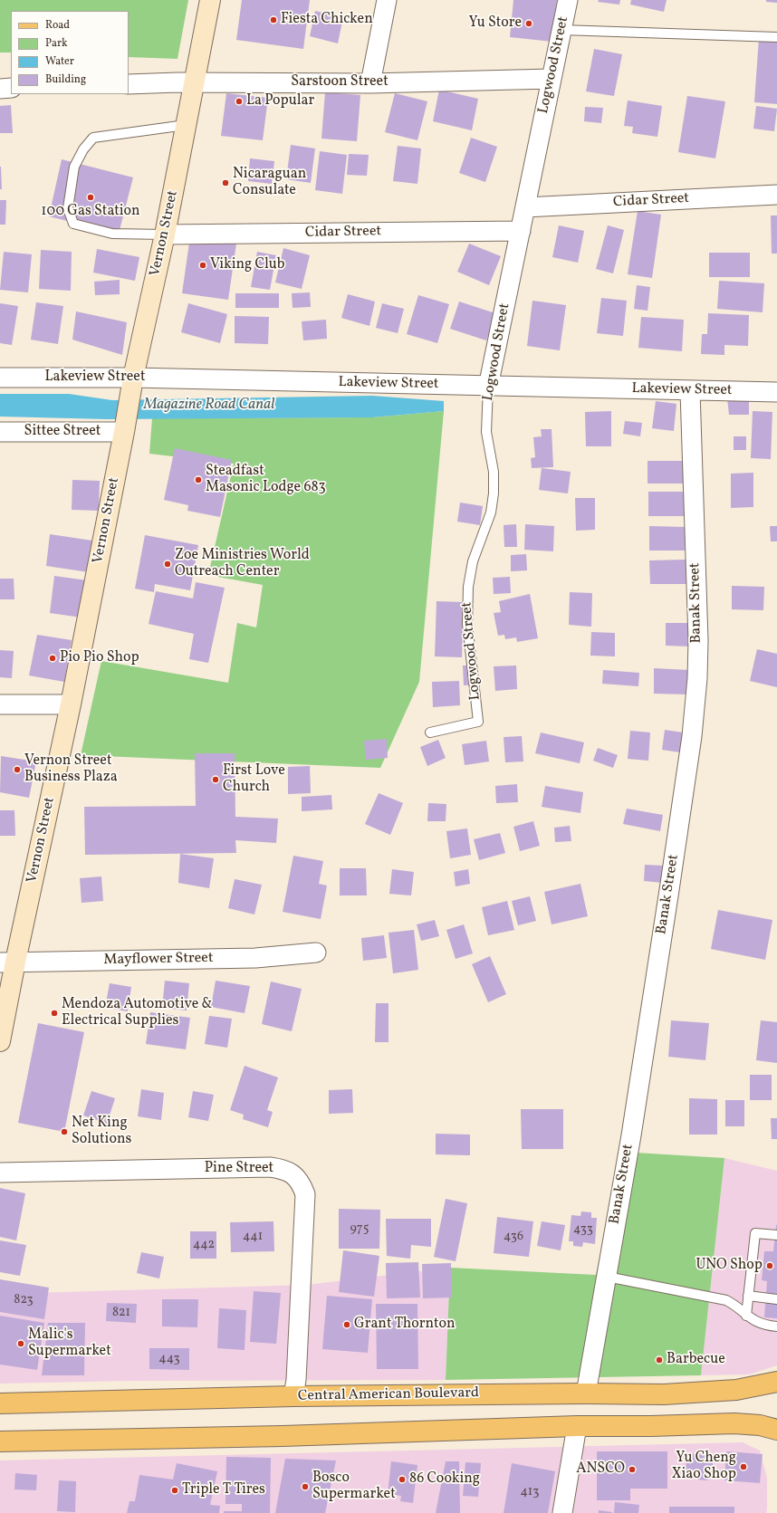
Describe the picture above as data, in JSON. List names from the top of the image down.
{
  "streets": {
    "main road": ["Vernon Street", "Central American Boulevard"],
    "street": [
      "Logwood Street",
      "Sarstoon Street",
      "Cidar Street",
      "Lakeview Street",
      "Sittee Street",
      "Banak Street",
      "Mayflower Street",
      "Pine Street"
    ]
  },
  "crossings": [
    ["Logwood Street", "Sarstoon Street"],
    ["Logwood Street", "Cidar Street"],
    ["Logwood Street", "Lakeview Street"],
    ["Sarstoon Street", "Vernon Street"],
    ["Cidar Street", "Vernon Street"],
    ["Vernon Street", "Lakeview Street"],
    ["Vernon Street", "Sittee Street"],
    ["Vernon Street", "Mayflower Street"],
    ["Lakeview Street", "Banak Street"],
    ["Banak Street", "Central American Boulevard"],
    ["Pine Street", "Central American Boulevard"]
  ],
  "water": ["Magazine Road Canal"],
  "places": [
    "Fiesta Chicken",
    "Yu Store",
    "La Popular",
    "Nicaraguan Consulate",
    "100 Gas Station",
    "Viking Club",
    "Steadfast Masonic Lodge 683",
    "Zoe Ministries World Outreach Center",
    "Pio Pio Shop",
    "Vernon Street Business Plaza",
    "First Love Church",
    "Mendoza Automotive & Electrical Supplies",
    "Net King Solutions",
    "UNO Shop",
    "Grant Thornton",
    "Malic's Supermarket",
    "Barbecue",
    "Yu Cheng Xiao Shop",
    "ANSCO",
    "86 Cooking",
    "Bosco Supermarket",
    "Triple T Tires"
  ],
  "house_numbers": [
    "975",
    "433",
    "441",
    "436",
    "442",
    "823",
    "821",
    "443",
    "413"
  ],
  "legend": [
    "Road",
    "Park",
    "Water",
    "Building"
  ]
}
